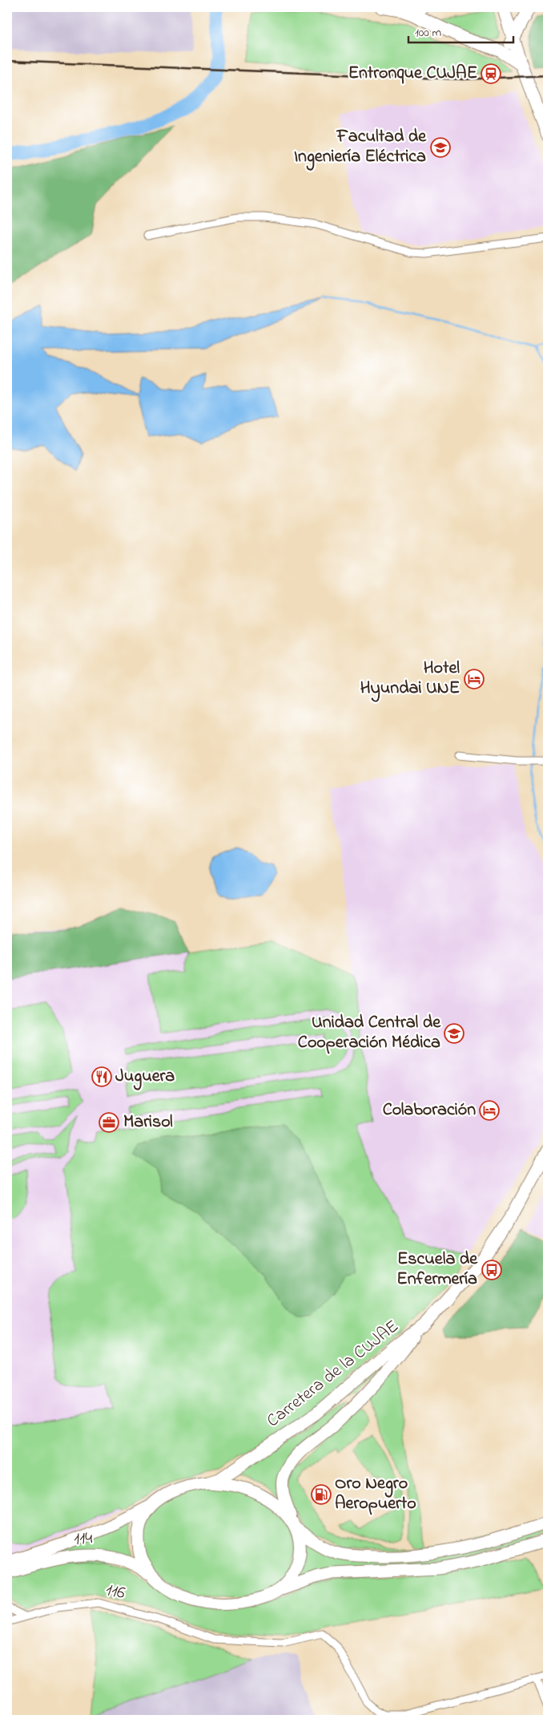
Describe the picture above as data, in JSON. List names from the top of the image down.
{
  "streets": {
    "highway": ["Carretera de la CUJAE", "114"],
    "street": ["116"]
  },
  "crossings": [
    ["Carretera de la CUJAE", "114"]
  ],
  "places": {
    "station": ["Entronque CUJAE"],
    "school or university": ["Facultad de Ingeniería Eléctrica", "Unidad Central de Cooperación Médica"],
    "hotel": ["Hotel Hyundai UNE", "Colaboración"],
    "restaurant": ["Juguera"],
    "office": ["Marisol"],
    "bus stop": ["Escuela de Enfermería"],
    "fuel station": ["Oro Negro Aeropuerto"]
  },
  "scale_bar": "100 m"
}
